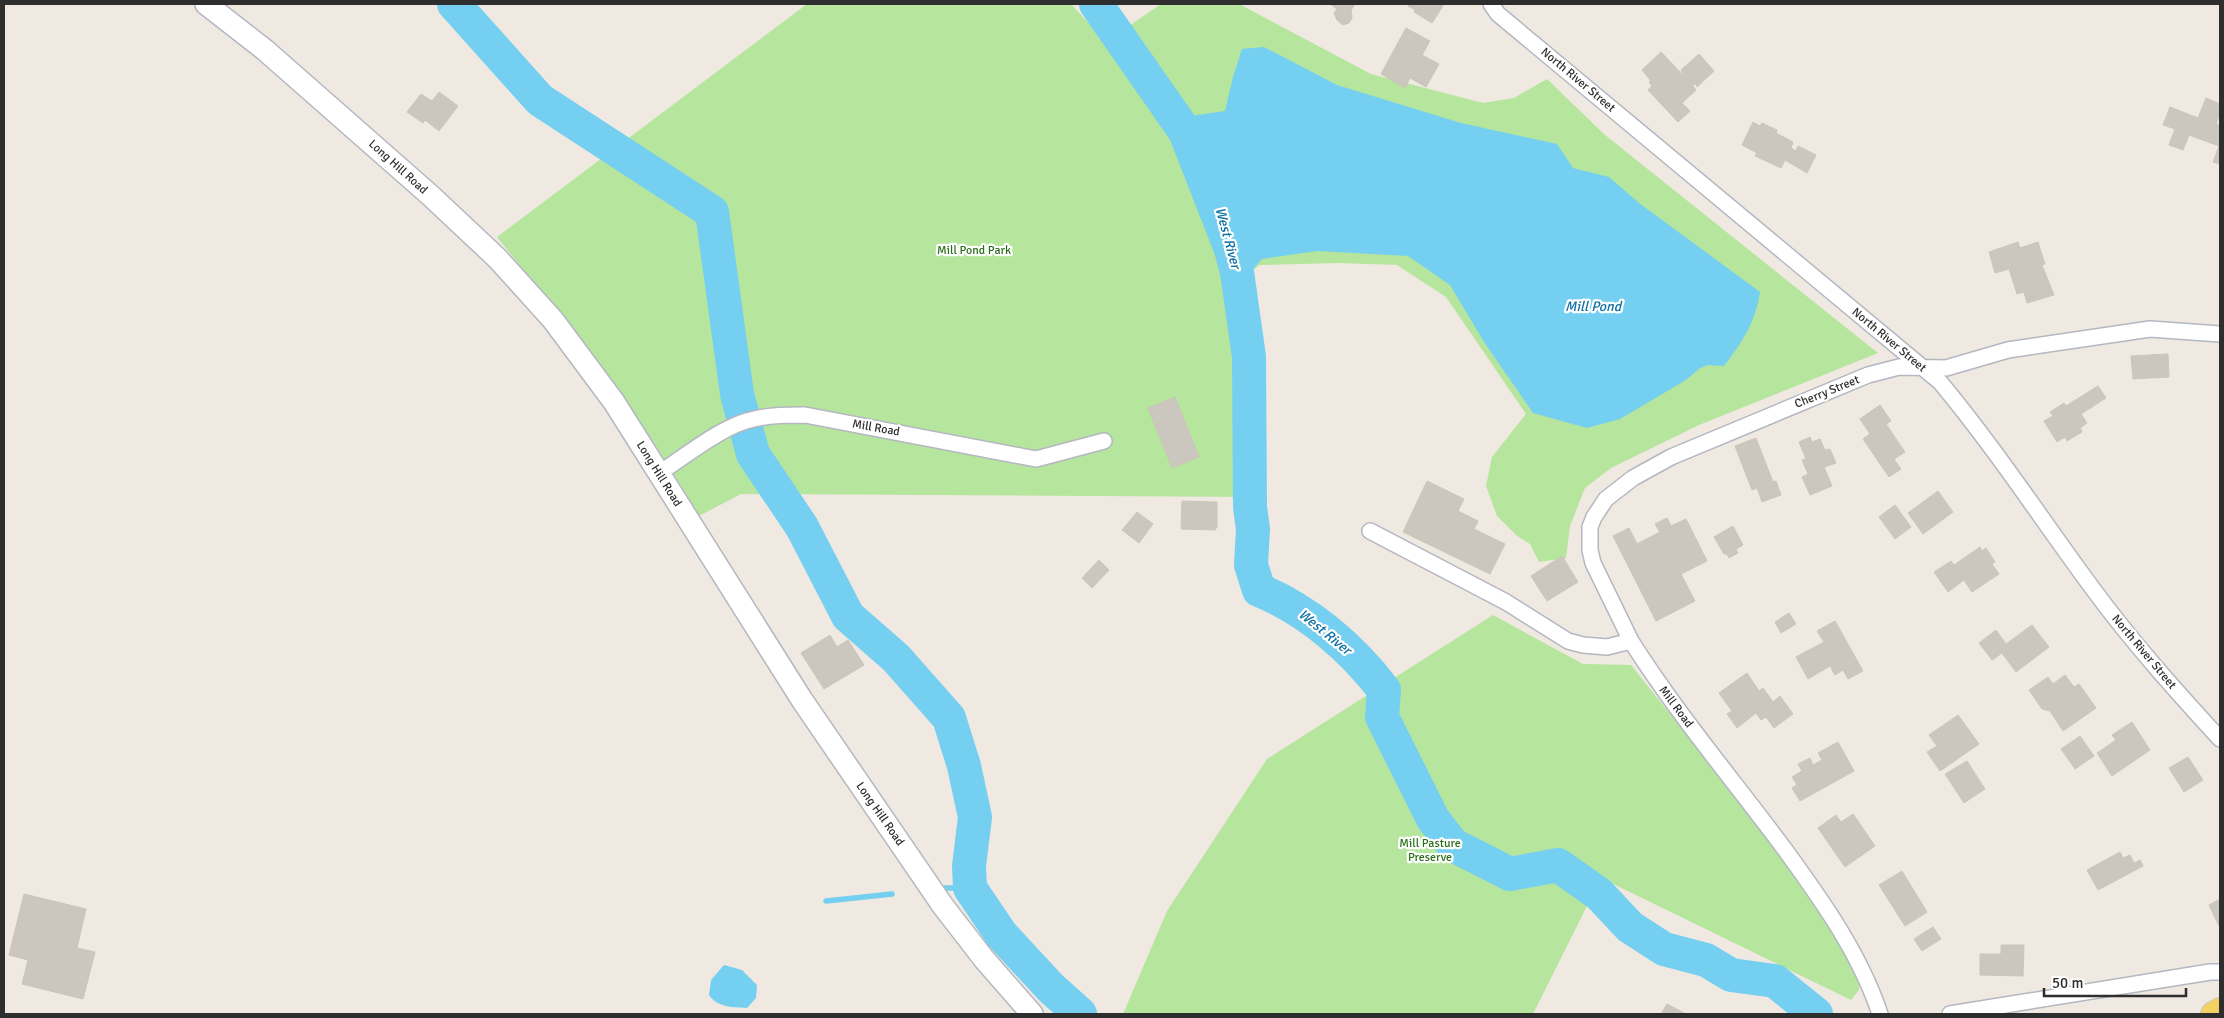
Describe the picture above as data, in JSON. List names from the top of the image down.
{
  "streets": {
    "street": [
      "North River Street",
      "Long Hill Road",
      "Cherry Street",
      "Mill Road"
    ]
  },
  "crossings": [
    ["North River Street", "Cherry Street"],
    ["Long Hill Road", "Mill Road"],
    ["Cherry Street", "Mill Road"]
  ],
  "water": ["West River", "Mill Pond"],
  "parks": ["Mill Pond Park", "Mill Pasture Preserve"],
  "scale_bar": "50 m"
}
